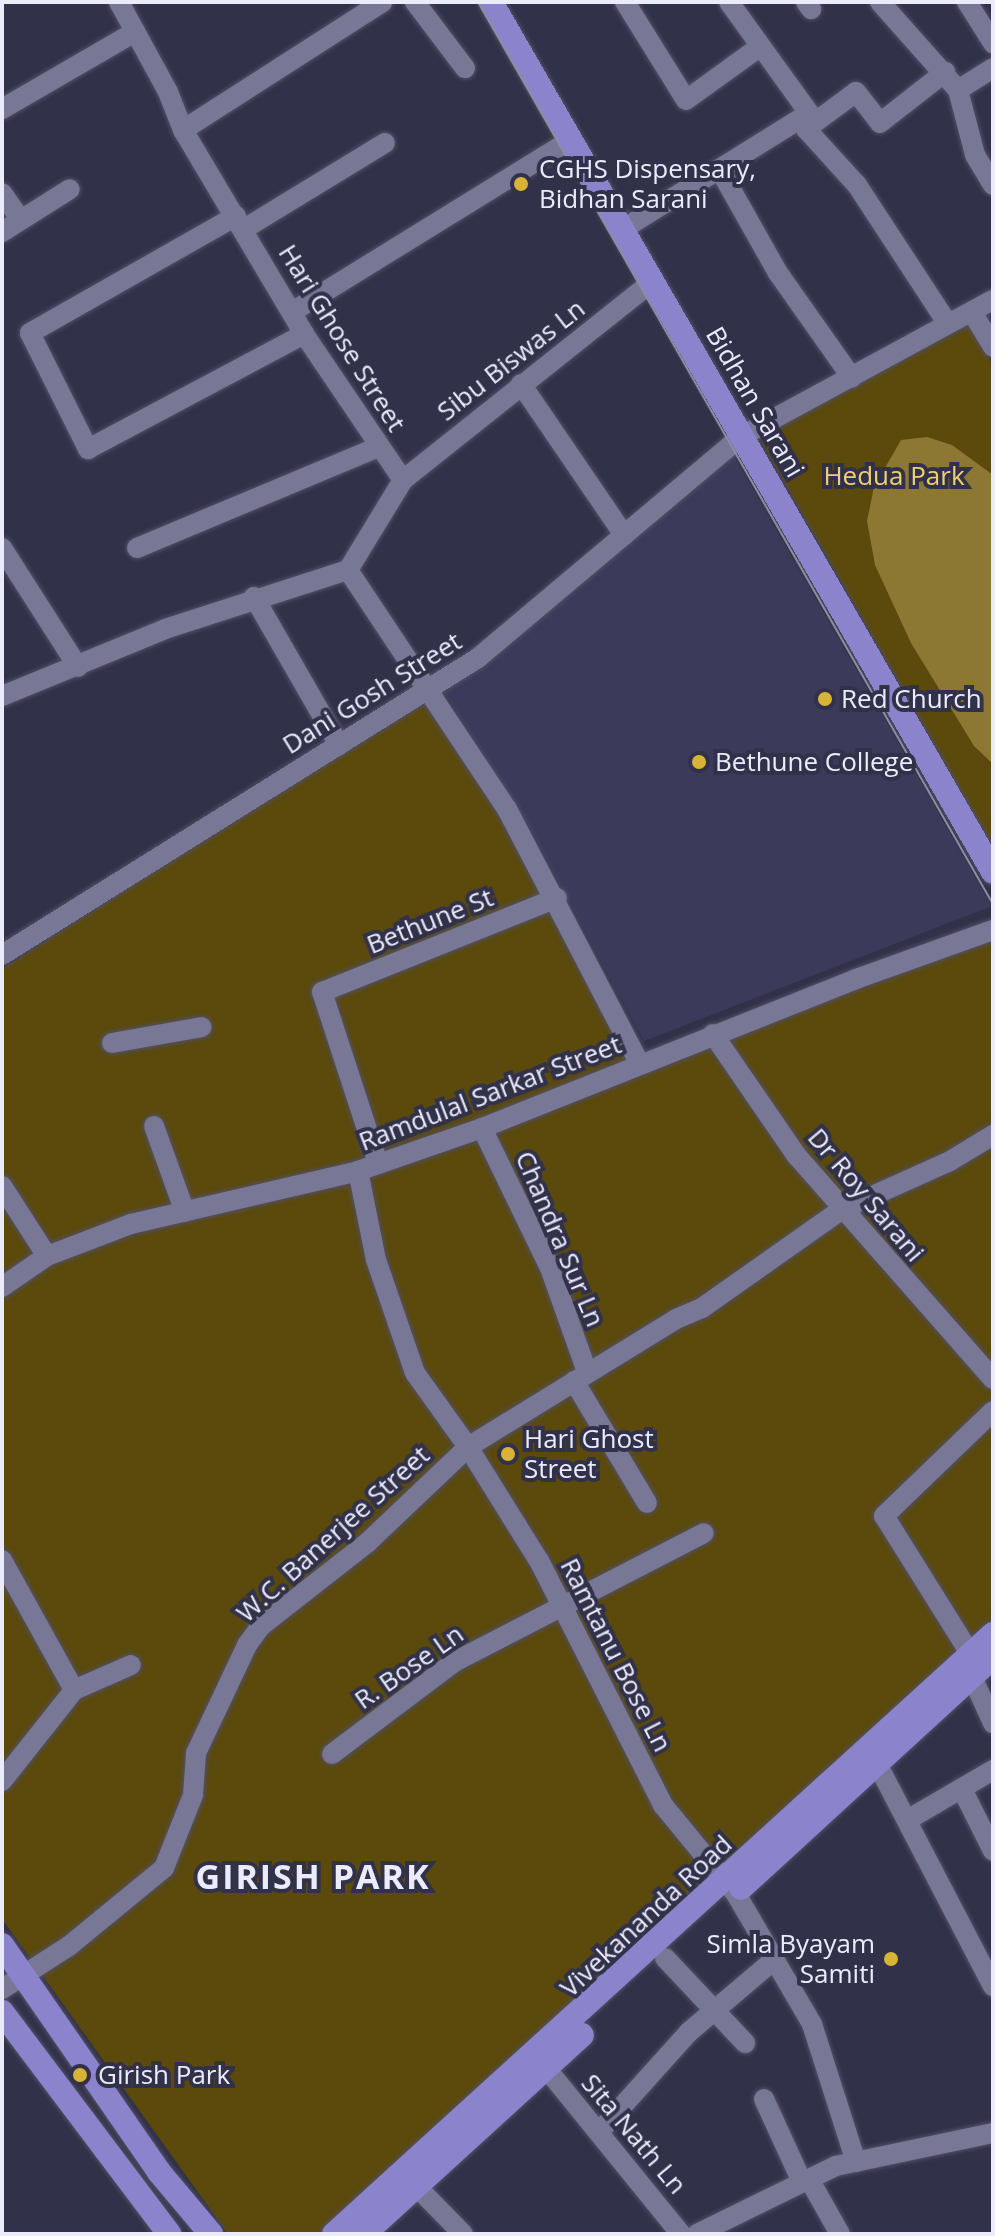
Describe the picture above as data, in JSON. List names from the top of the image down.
{
  "streets": {
    "main road": ["Bidhan Sarani", "Vivekananda Road"],
    "street": [
      "Hari Ghose Street",
      "Sibu Biswas Ln",
      "Dani Gosh Street",
      "Bethune St",
      "Ramdulal Sarkar Street",
      "Dr Roy Sarani",
      "Chandra Sur Ln",
      "W.C. Banerjee Street",
      "Ramtanu Bose Ln",
      "R. Bose Ln",
      "Sita Nath Ln"
    ]
  },
  "crossings": [
    ["Hari Ghose Street", "Sibu Biswas Ln"],
    ["Sibu Biswas Ln", "Bidhan Sarani"],
    ["Bidhan Sarani", "Dani Gosh Street"],
    ["Bethune St", "Ramdulal Sarkar Street"],
    ["Ramdulal Sarkar Street", "Dr Roy Sarani"],
    ["Ramdulal Sarkar Street", "Chandra Sur Ln"],
    ["Ramdulal Sarkar Street", "W.C. Banerjee Street"],
    ["W.C. Banerjee Street", "Ramtanu Bose Ln"],
    ["Ramtanu Bose Ln", "R. Bose Ln"],
    ["Ramtanu Bose Ln", "Vivekananda Road"],
    ["Vivekananda Road", "Sita Nath Ln"]
  ],
  "districts": ["GIRISH PARK"],
  "parks": ["Hedua Park"],
  "places": [
    "CGHS Dispensary, Bidhan Sarani",
    "Red Church",
    "Bethune College",
    "Hari Ghost Street",
    "Simla Byayam Samiti",
    "Girish Park"
  ]
}
